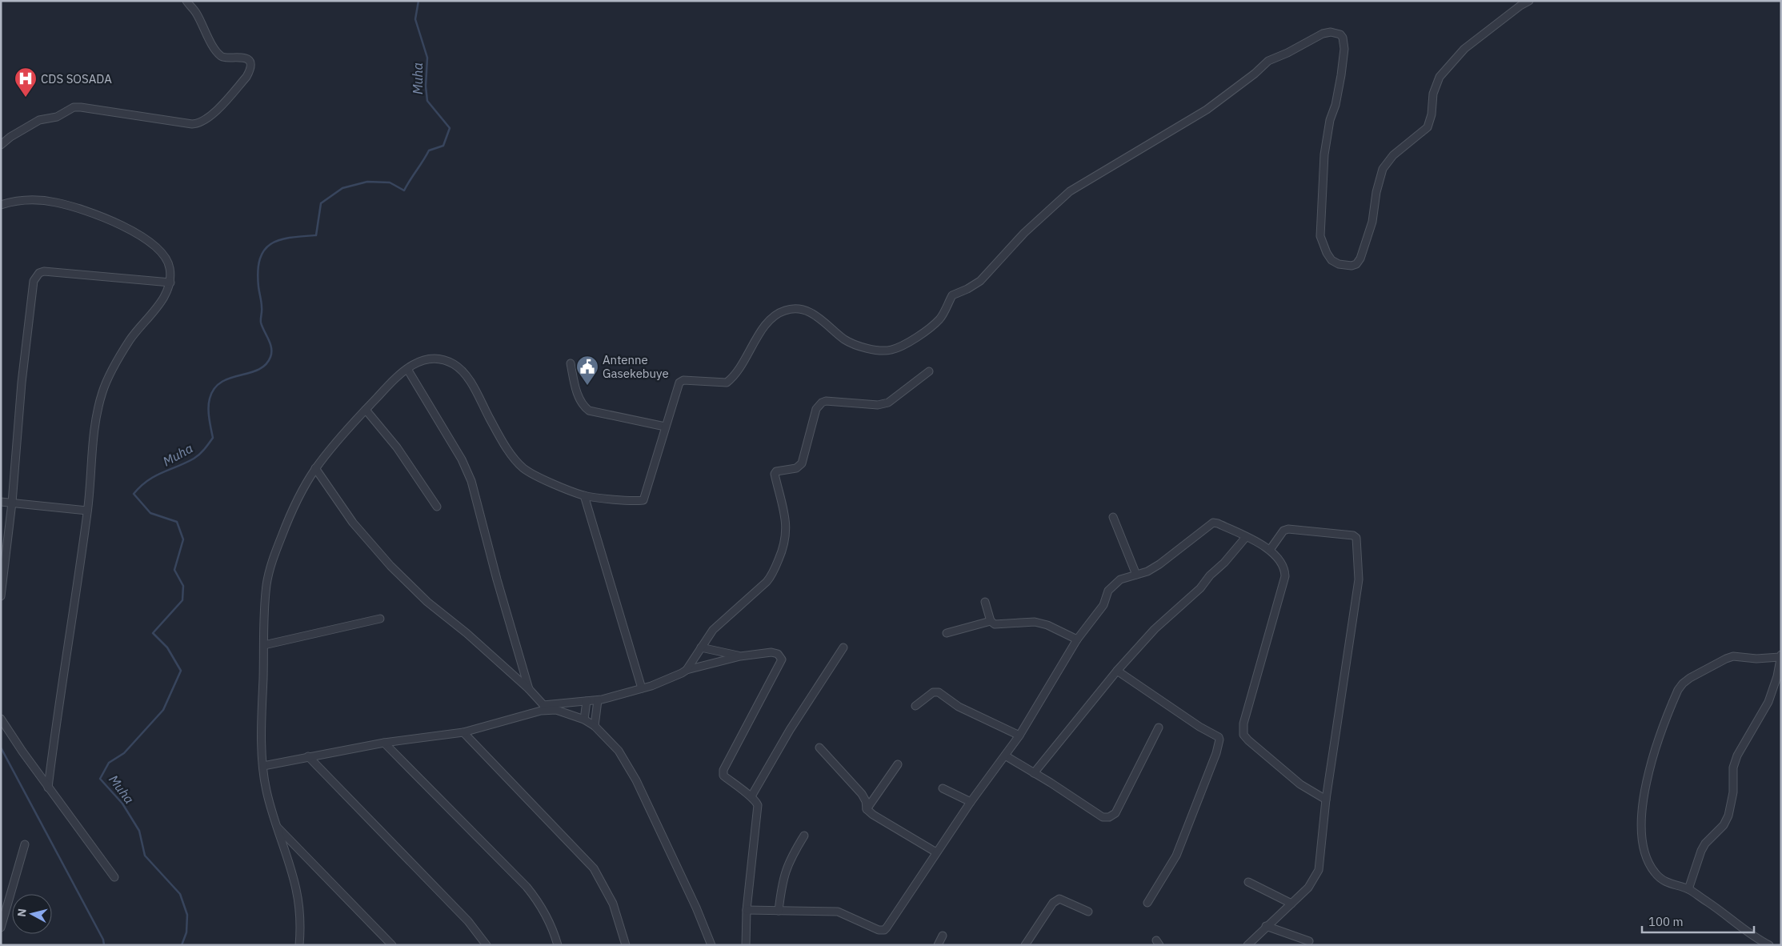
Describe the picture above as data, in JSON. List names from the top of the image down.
{
  "water": ["Muha"],
  "places": {
    "hospital": ["CDS SOSADA"],
    "public building": ["Antenne Gasekebuye"]
  },
  "scale_bar": "100 m",
  "north": "left"
}
